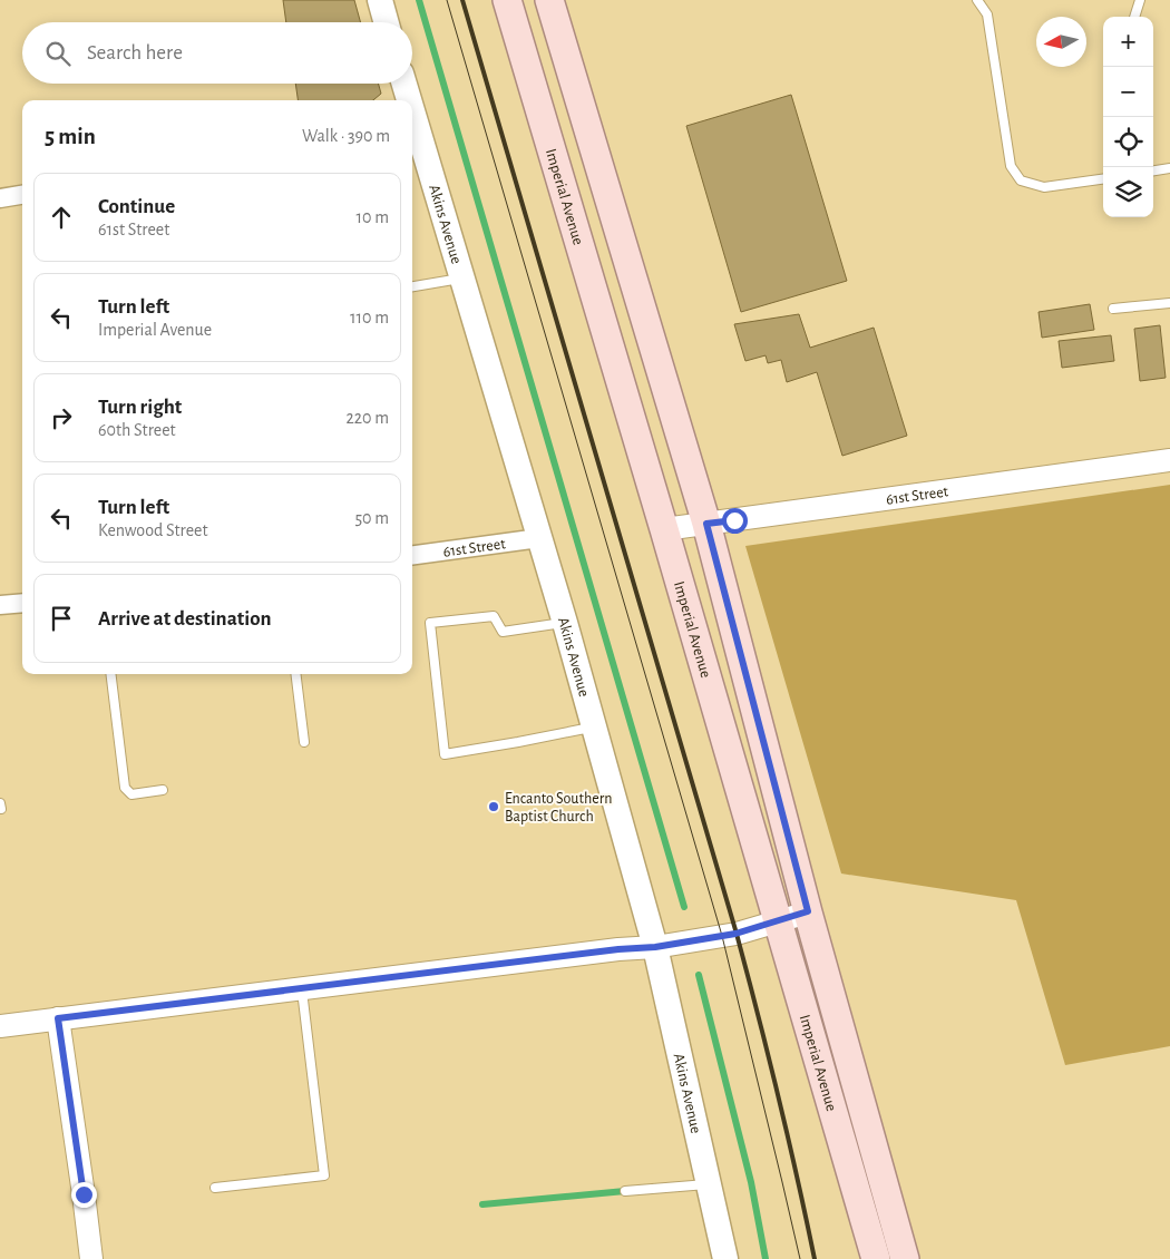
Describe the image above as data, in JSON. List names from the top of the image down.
{
  "streets": {
    "main road": ["Imperial Avenue", "Akins Avenue"],
    "street": ["61st Street"]
  },
  "crossings": [
    ["Imperial Avenue", "61st Street"],
    ["Akins Avenue", "61st Street"]
  ],
  "places": ["Encanto Southern Baptist Church"],
  "north": "left",
  "page": {
    "map_buttons": ["+", "−"],
    "search": "Search here",
    "heading": ["5 min", "Walk · 390 m"],
    "list": [
      ["Continue", "61st Street", "10 m"],
      ["Turn left", "Imperial Avenue", "110 m"],
      ["Turn right", "60th Street", "220 m"],
      ["Turn left", "Kenwood Street", "50 m"],
      "Arrive at destination"
    ]
  }
}
